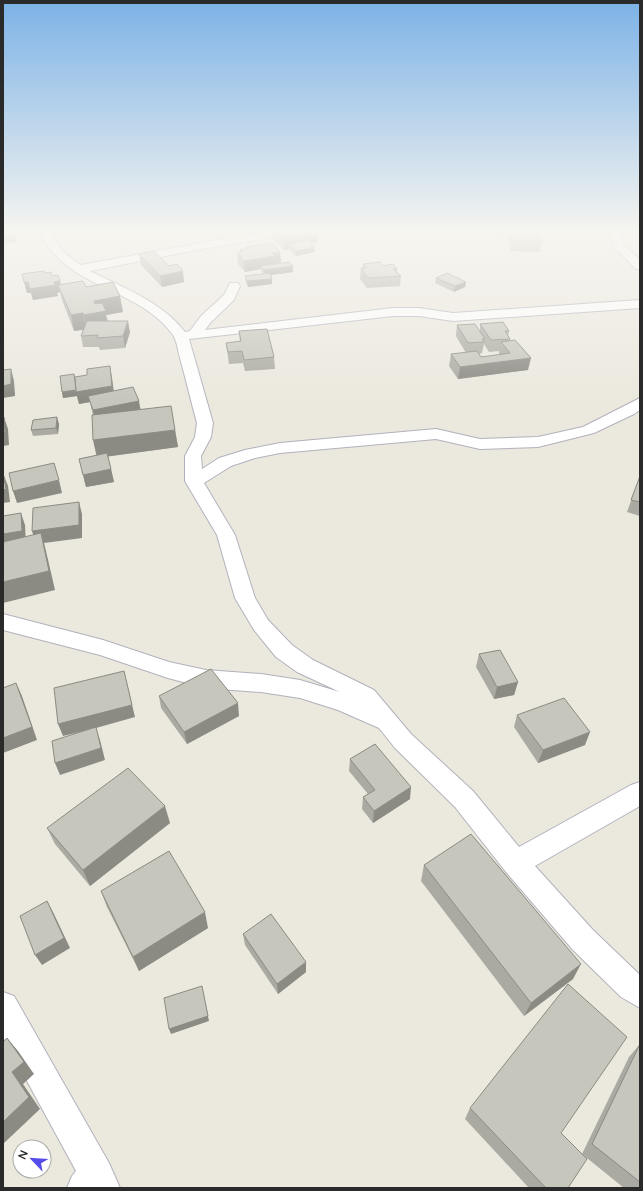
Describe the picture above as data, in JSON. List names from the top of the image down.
{
  "north": "top left"
}
